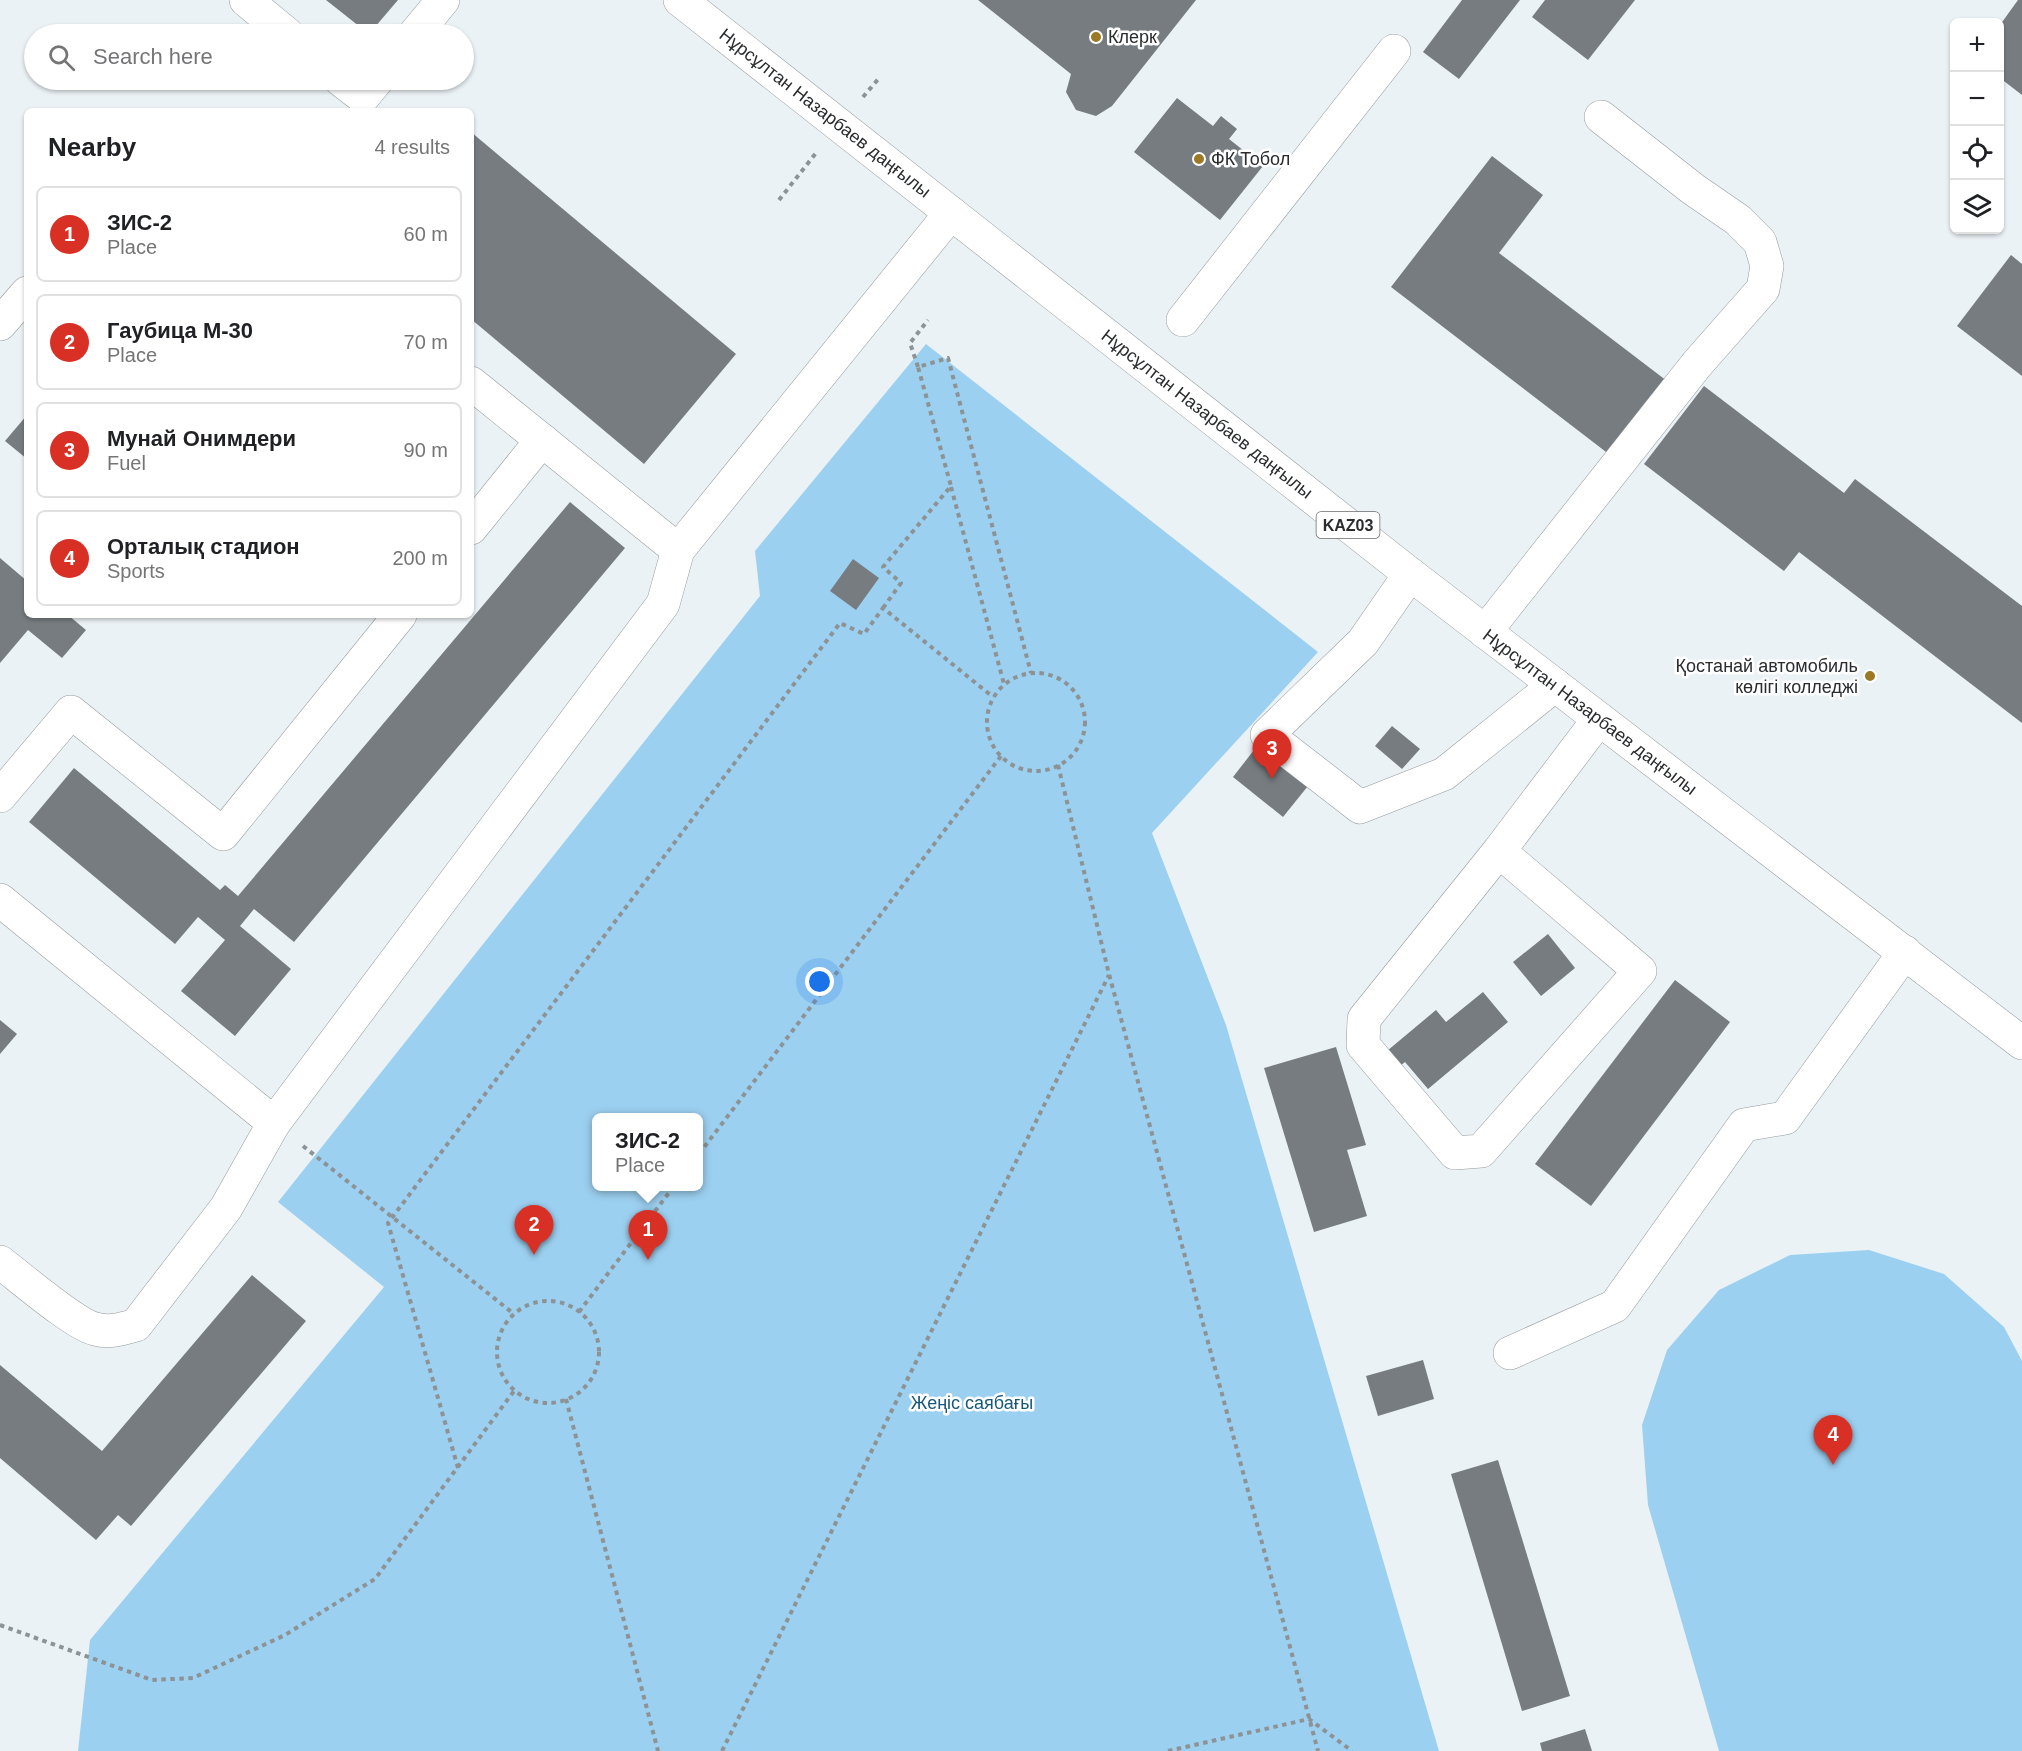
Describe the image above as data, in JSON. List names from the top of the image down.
{
  "streets": {
    "main road": ["Нұрсұлтан Назарбаев даңғылы", "KАZ03"]
  },
  "parks": ["Жеңіс саябағы"],
  "places": ["Клерк", "ФК Тобол", "Қостанай автомобиль көлігі колледжі"],
  "page": {
    "map_buttons": ["+", "−"],
    "search": "Search here",
    "heading": ["Nearby", "4 results"],
    "list": [
      {
        "mark": "1",
        "name": "ЗИС-2",
        "note": "Place",
        "value": "60 m"
      },
      {
        "mark": "2",
        "name": "Гаубица М-30",
        "note": "Place",
        "value": "70 m"
      },
      {
        "mark": "3",
        "name": "Мунай Онимдери",
        "note": "Fuel",
        "value": "90 m"
      },
      {
        "mark": "4",
        "name": "Орталық стадион",
        "note": "Sports",
        "value": "200 m"
      }
    ],
    "pins": [
      "3",
      "2",
      "1",
      "4"
    ],
    "popup": ["ЗИС-2", "Place"]
  }
}
